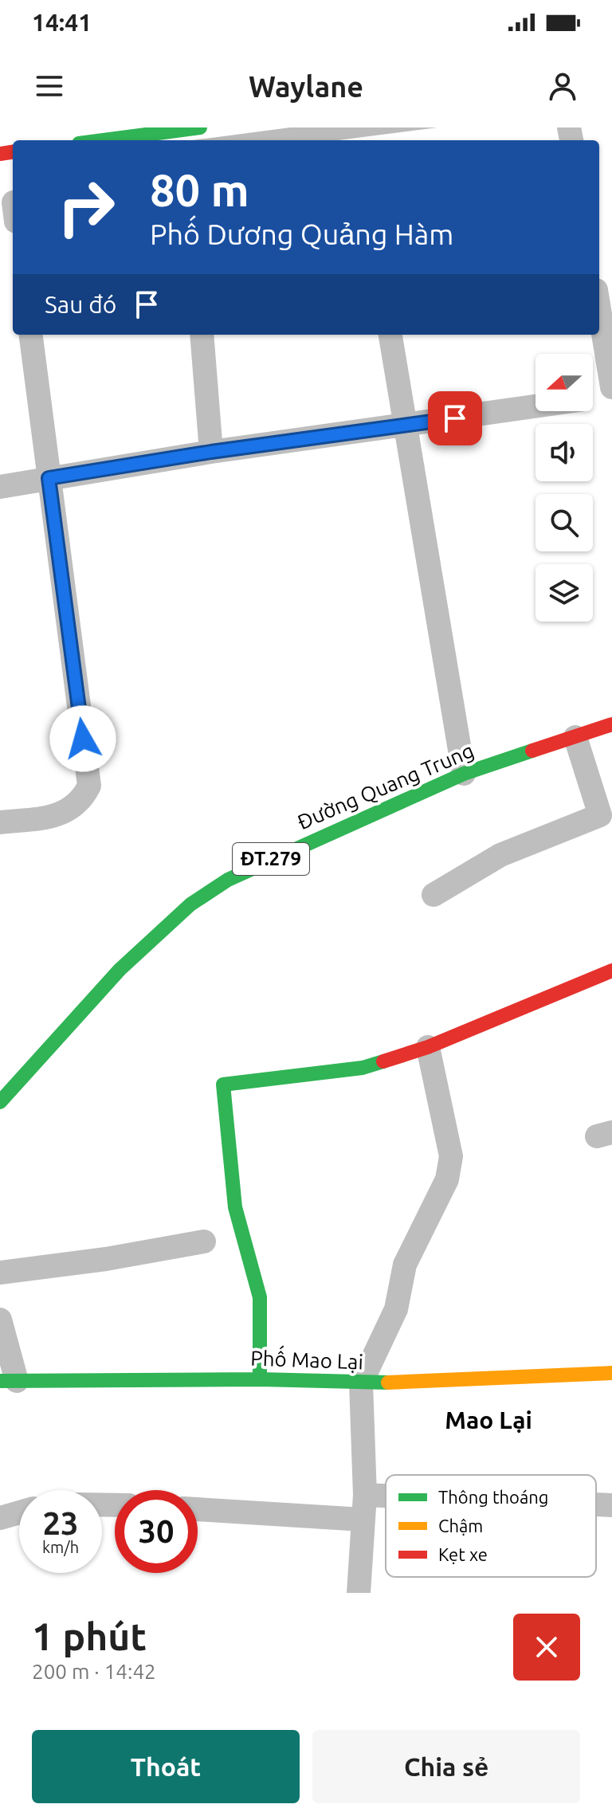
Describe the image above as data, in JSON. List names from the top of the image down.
{
  "streets": {
    "street": ["Đường Quang Trung", "ĐT.279", "Phố Mao Lại"]
  },
  "districts": ["Mao Lại"],
  "legend": ["Thông thoáng", "Chậm", "Kẹt xe"],
  "north": "left",
  "page": {
    "status": "14:41",
    "header": "Waylane",
    "turn": ["80 m", "Phố Dương Quảng Hàm"],
    "then": "Sau đó",
    "speed": "23 km/h",
    "limit": "30",
    "heading": ["1 phút", "200 m · 14:42"],
    "buttons": ["Thoát", "Chia sẻ"]
  }
}
